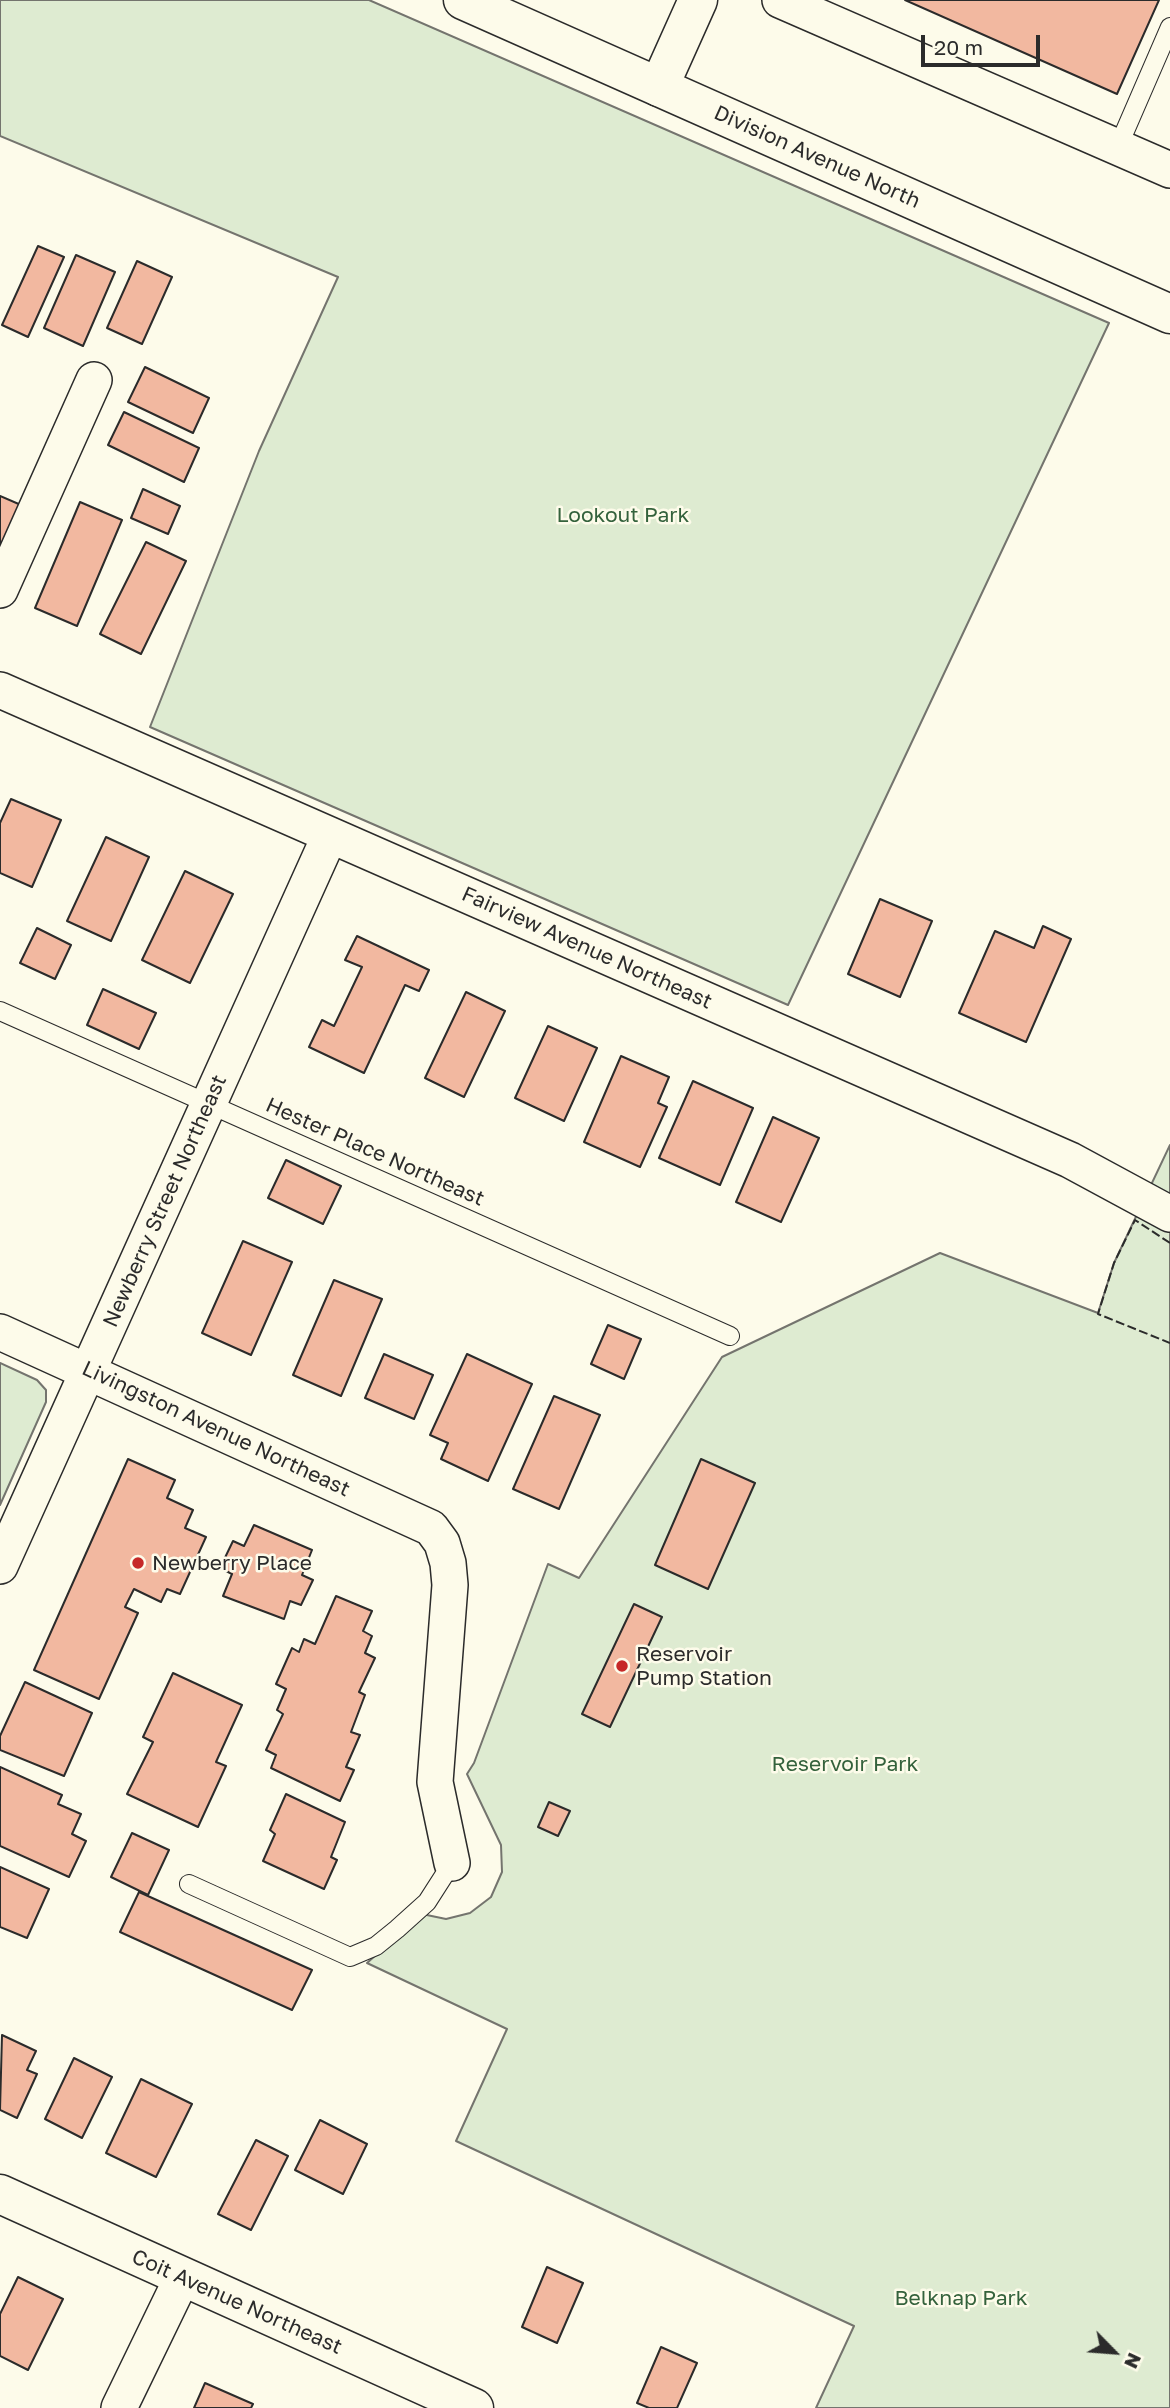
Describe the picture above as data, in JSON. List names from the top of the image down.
{
  "streets": {
    "main road": ["Division Avenue North", "Coit Avenue Northeast"],
    "street": ["Fairview Avenue Northeast", "Newberry Street Northeast", "Livingston Avenue Northeast"],
    "lane": ["Hester Place Northeast"]
  },
  "crossings": [
    ["Fairview Avenue Northeast", "Newberry Street Northeast"],
    ["Hester Place Northeast", "Newberry Street Northeast"],
    ["Newberry Street Northeast", "Livingston Avenue Northeast"]
  ],
  "parks": ["Lookout Park", "Reservoir Park", "Belknap Park"],
  "places": ["Newberry Place", "Reservoir Pump Station"],
  "scale_bar": "20 m",
  "north": "bottom right"
}
